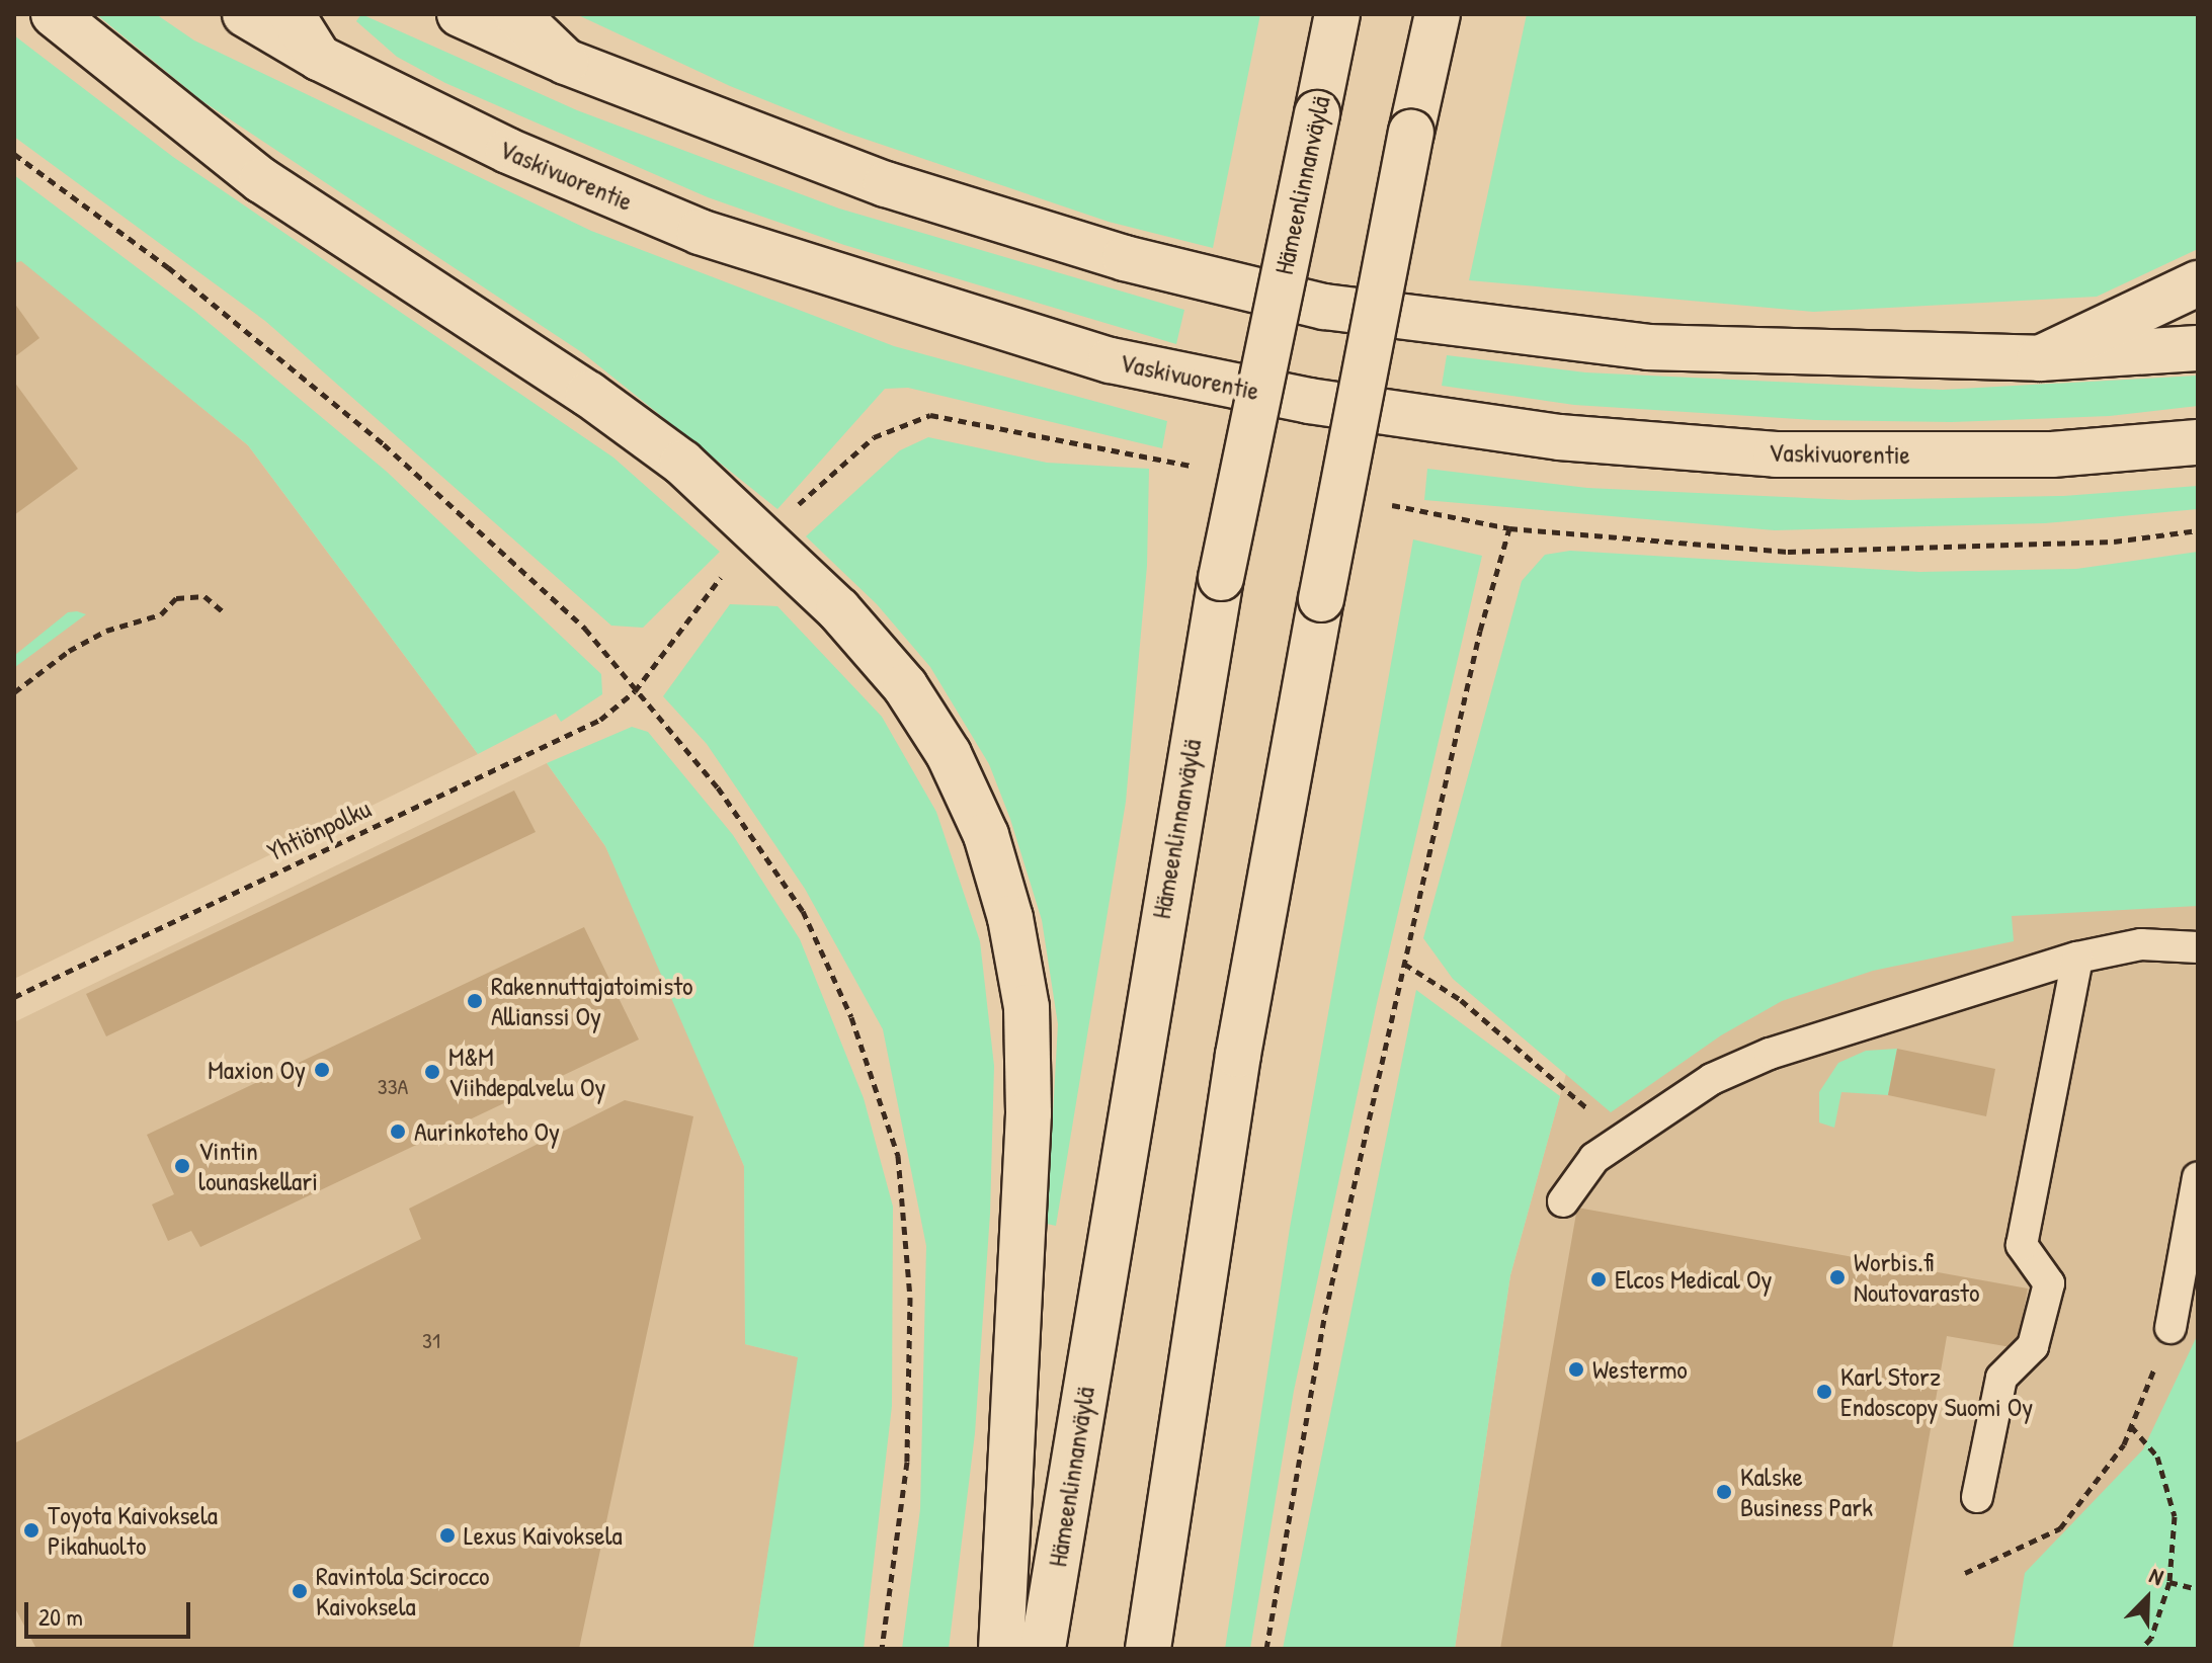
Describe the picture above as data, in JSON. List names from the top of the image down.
{
  "streets": {
    "main road": ["Vaskivuorentie", "Hämeenlinnanväylä"],
    "path": ["Yhtiönpolku"]
  },
  "places": [
    "Rakennuttajatoimisto Allianssi Oy",
    "Maxion Oy",
    "M&M Viihdepalvelu Oy",
    "Aurinkoteho Oy",
    "Vintin lounaskellari",
    "Worbis.fi Noutovarasto",
    "Elcos Medical Oy",
    "Westermo",
    "Karl Storz Endoscopy Suomi Oy",
    "Kalske Business Park",
    "Toyota Kaivoksela Pikahuolto",
    "Lexus Kaivoksela",
    "Ravintola Scirocco Kaivoksela"
  ],
  "house_numbers": ["33A", "31"],
  "scale_bar": "20 m",
  "north": "top right"
}
